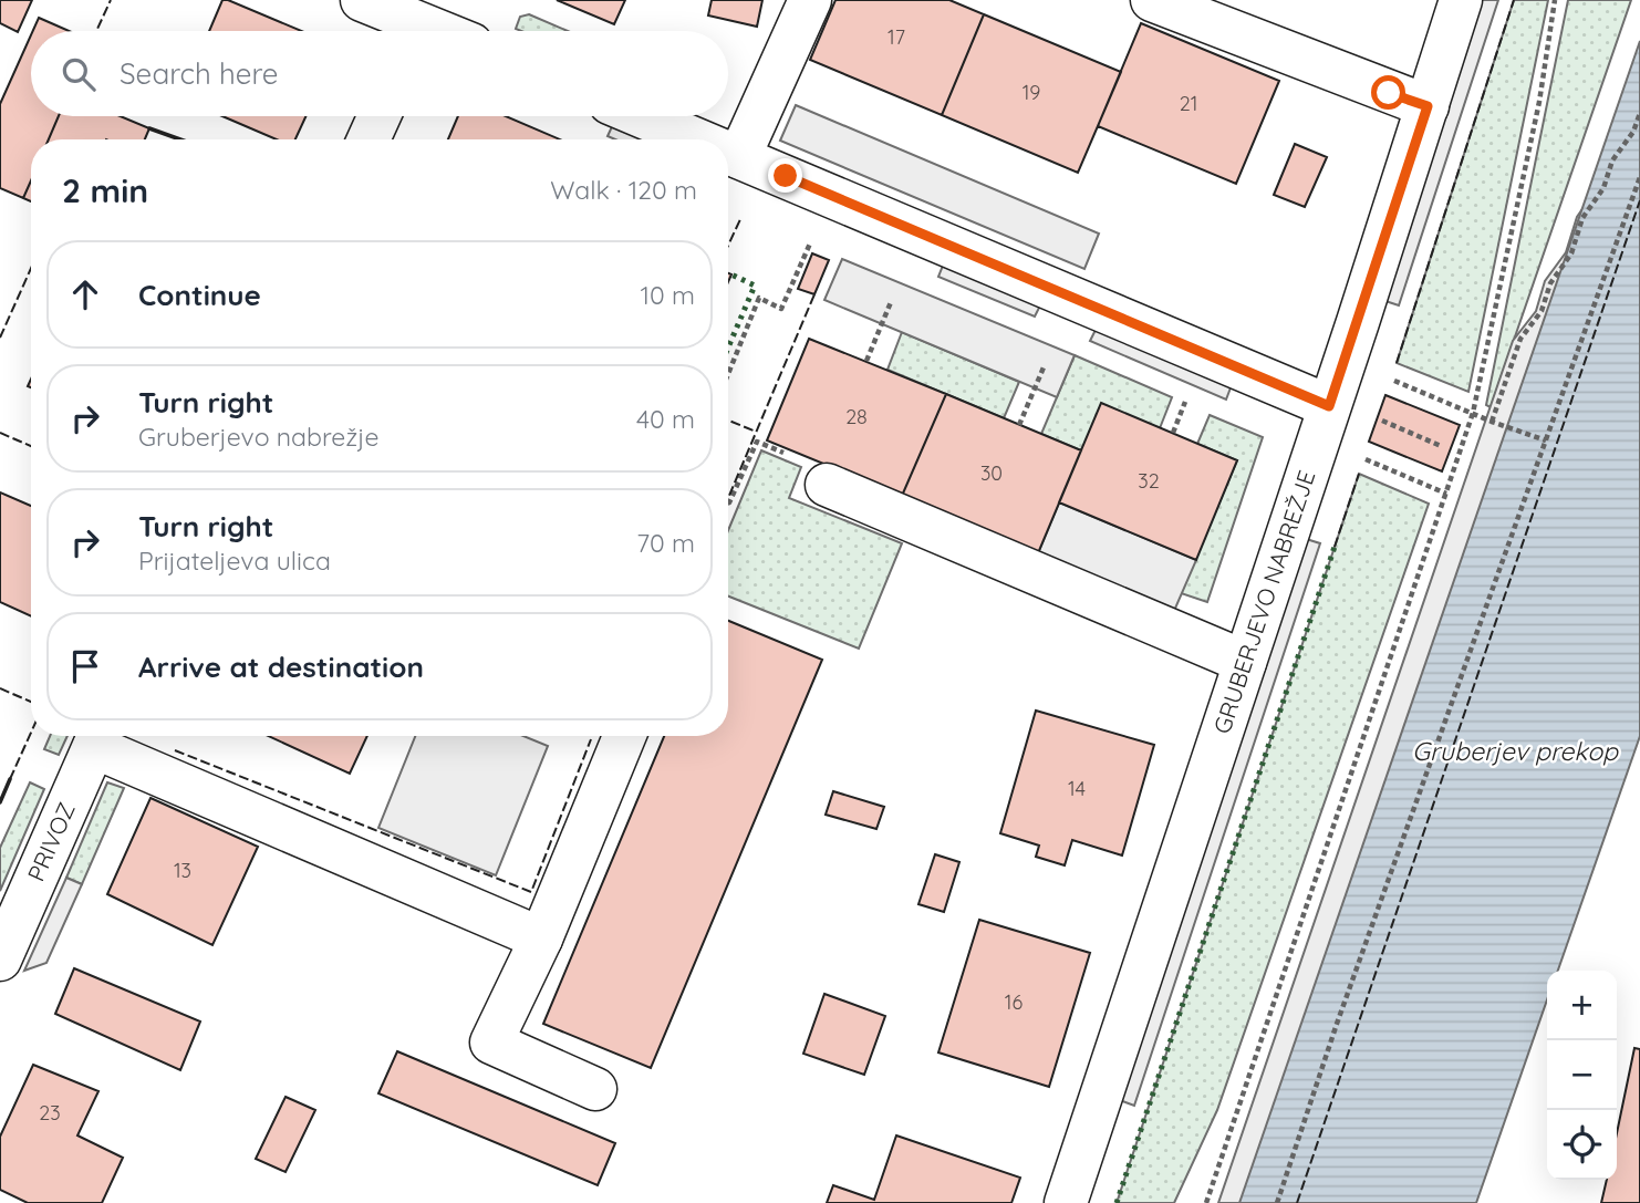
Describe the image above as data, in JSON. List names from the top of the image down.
{
  "streets": {
    "street": ["GRUBERJEVO NABREŽJE", "PRIVOZ"]
  },
  "water": ["Gruberjev prekop"],
  "house_numbers": [
    "17",
    "19",
    "21",
    "28",
    "30",
    "32",
    "14",
    "13",
    "16",
    "23"
  ],
  "page": {
    "search": "Search here",
    "heading": ["2 min", "Walk · 120 m"],
    "list": [
      ["Continue", "10 m"],
      ["Turn right", "Gruberjevo nabrežje", "40 m"],
      ["Turn right", "Prijateljeva ulica", "70 m"],
      "Arrive at destination"
    ],
    "map_buttons": ["+", "−"]
  }
}
